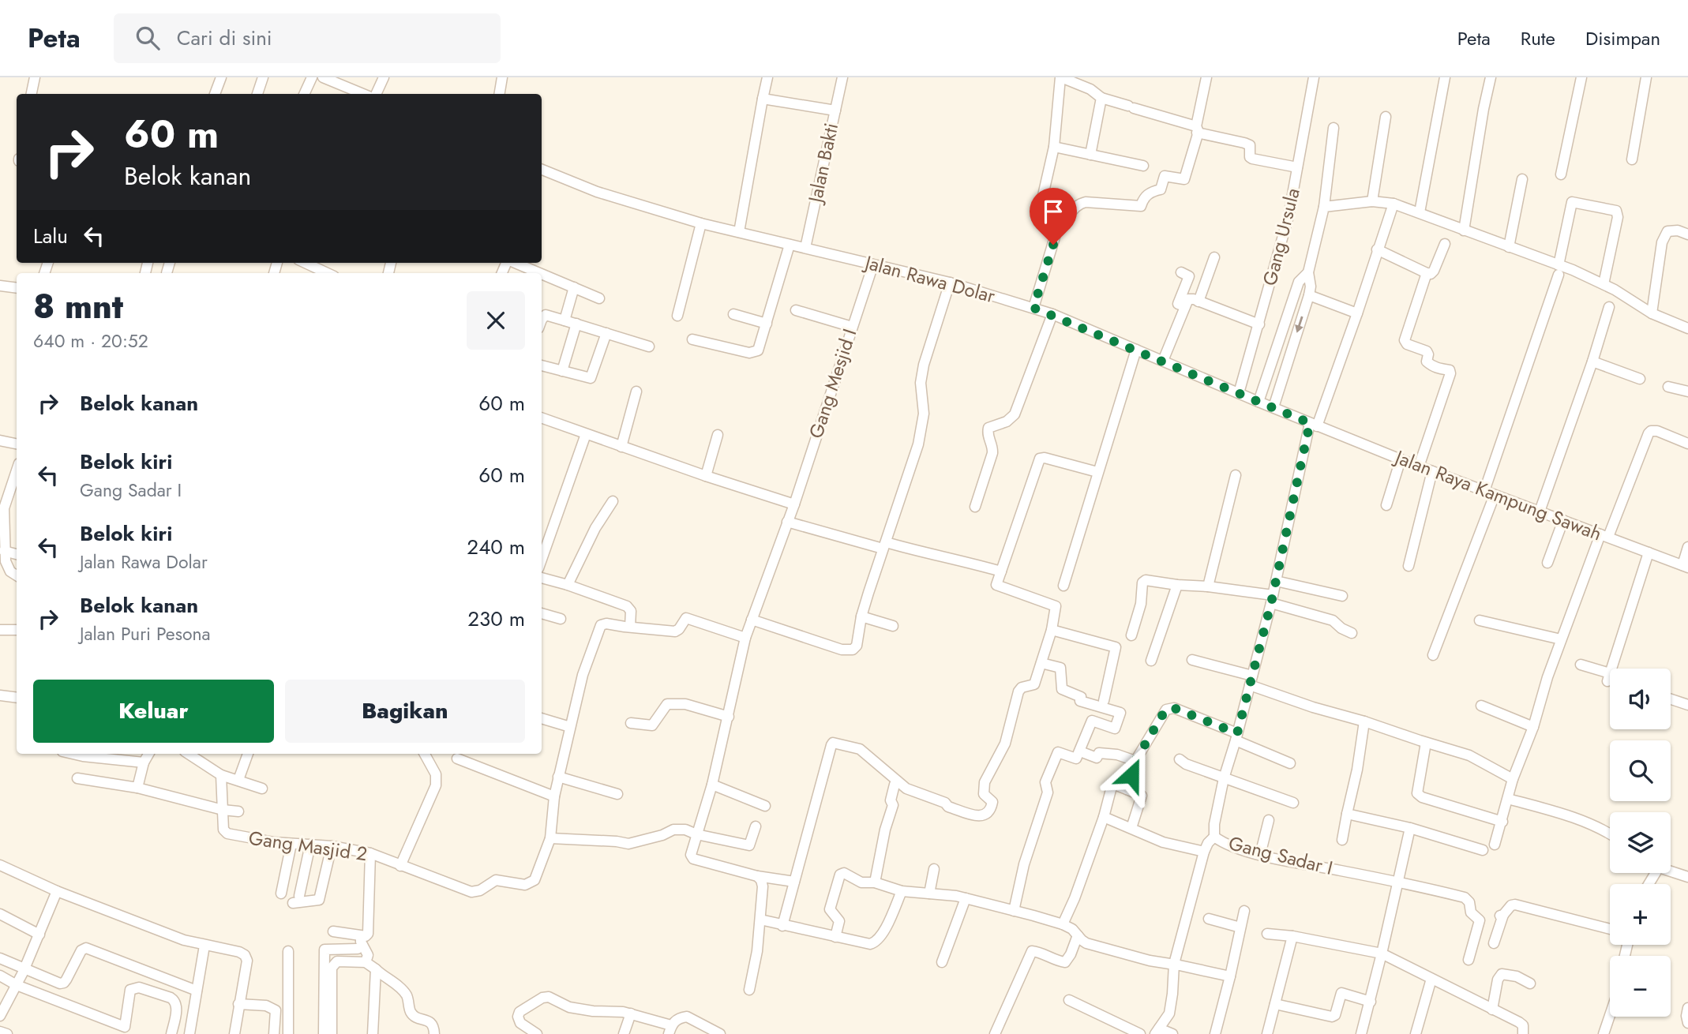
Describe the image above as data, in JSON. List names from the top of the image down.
{
  "streets": {
    "street": [
      "Jalan Bakti",
      "Gang Ursula",
      "Jalan Rawa Dolar",
      "Gang Mesjid I",
      "Jalan Raya Kampung Sawah",
      "Gang Masjid 2",
      "Gang Sadar I"
    ]
  },
  "crossings": [
    ["Jalan Bakti", "Jalan Rawa Dolar"],
    ["Gang Ursula", "Jalan Rawa Dolar"],
    ["Jalan Rawa Dolar", "Gang Mesjid I"],
    ["Jalan Rawa Dolar", "Jalan Raya Kampung Sawah"],
    ["Jalan Rawa Dolar", "Gang Sadar I"],
    ["Jalan Raya Kampung Sawah", "Gang Sadar I"]
  ],
  "page": {
    "header": "Peta",
    "search": "Cari di sini",
    "nav": ["Peta", "Rute", "Disimpan"],
    "turn": ["60 m", "Belok kanan"],
    "then": "Lalu",
    "heading": ["8 mnt", "640 m · 20:52"],
    "list": [
      {
        "name": "Belok kanan",
        "value": "60 m"
      },
      {
        "name": "Belok kiri",
        "note": "Gang Sadar I",
        "value": "60 m"
      },
      {
        "name": "Belok kiri",
        "note": "Jalan Rawa Dolar",
        "value": "240 m"
      },
      {
        "name": "Belok kanan",
        "note": "Jalan Puri Pesona",
        "value": "230 m"
      }
    ],
    "map_buttons": ["+", "−"],
    "buttons": ["Keluar", "Bagikan"]
  }
}
